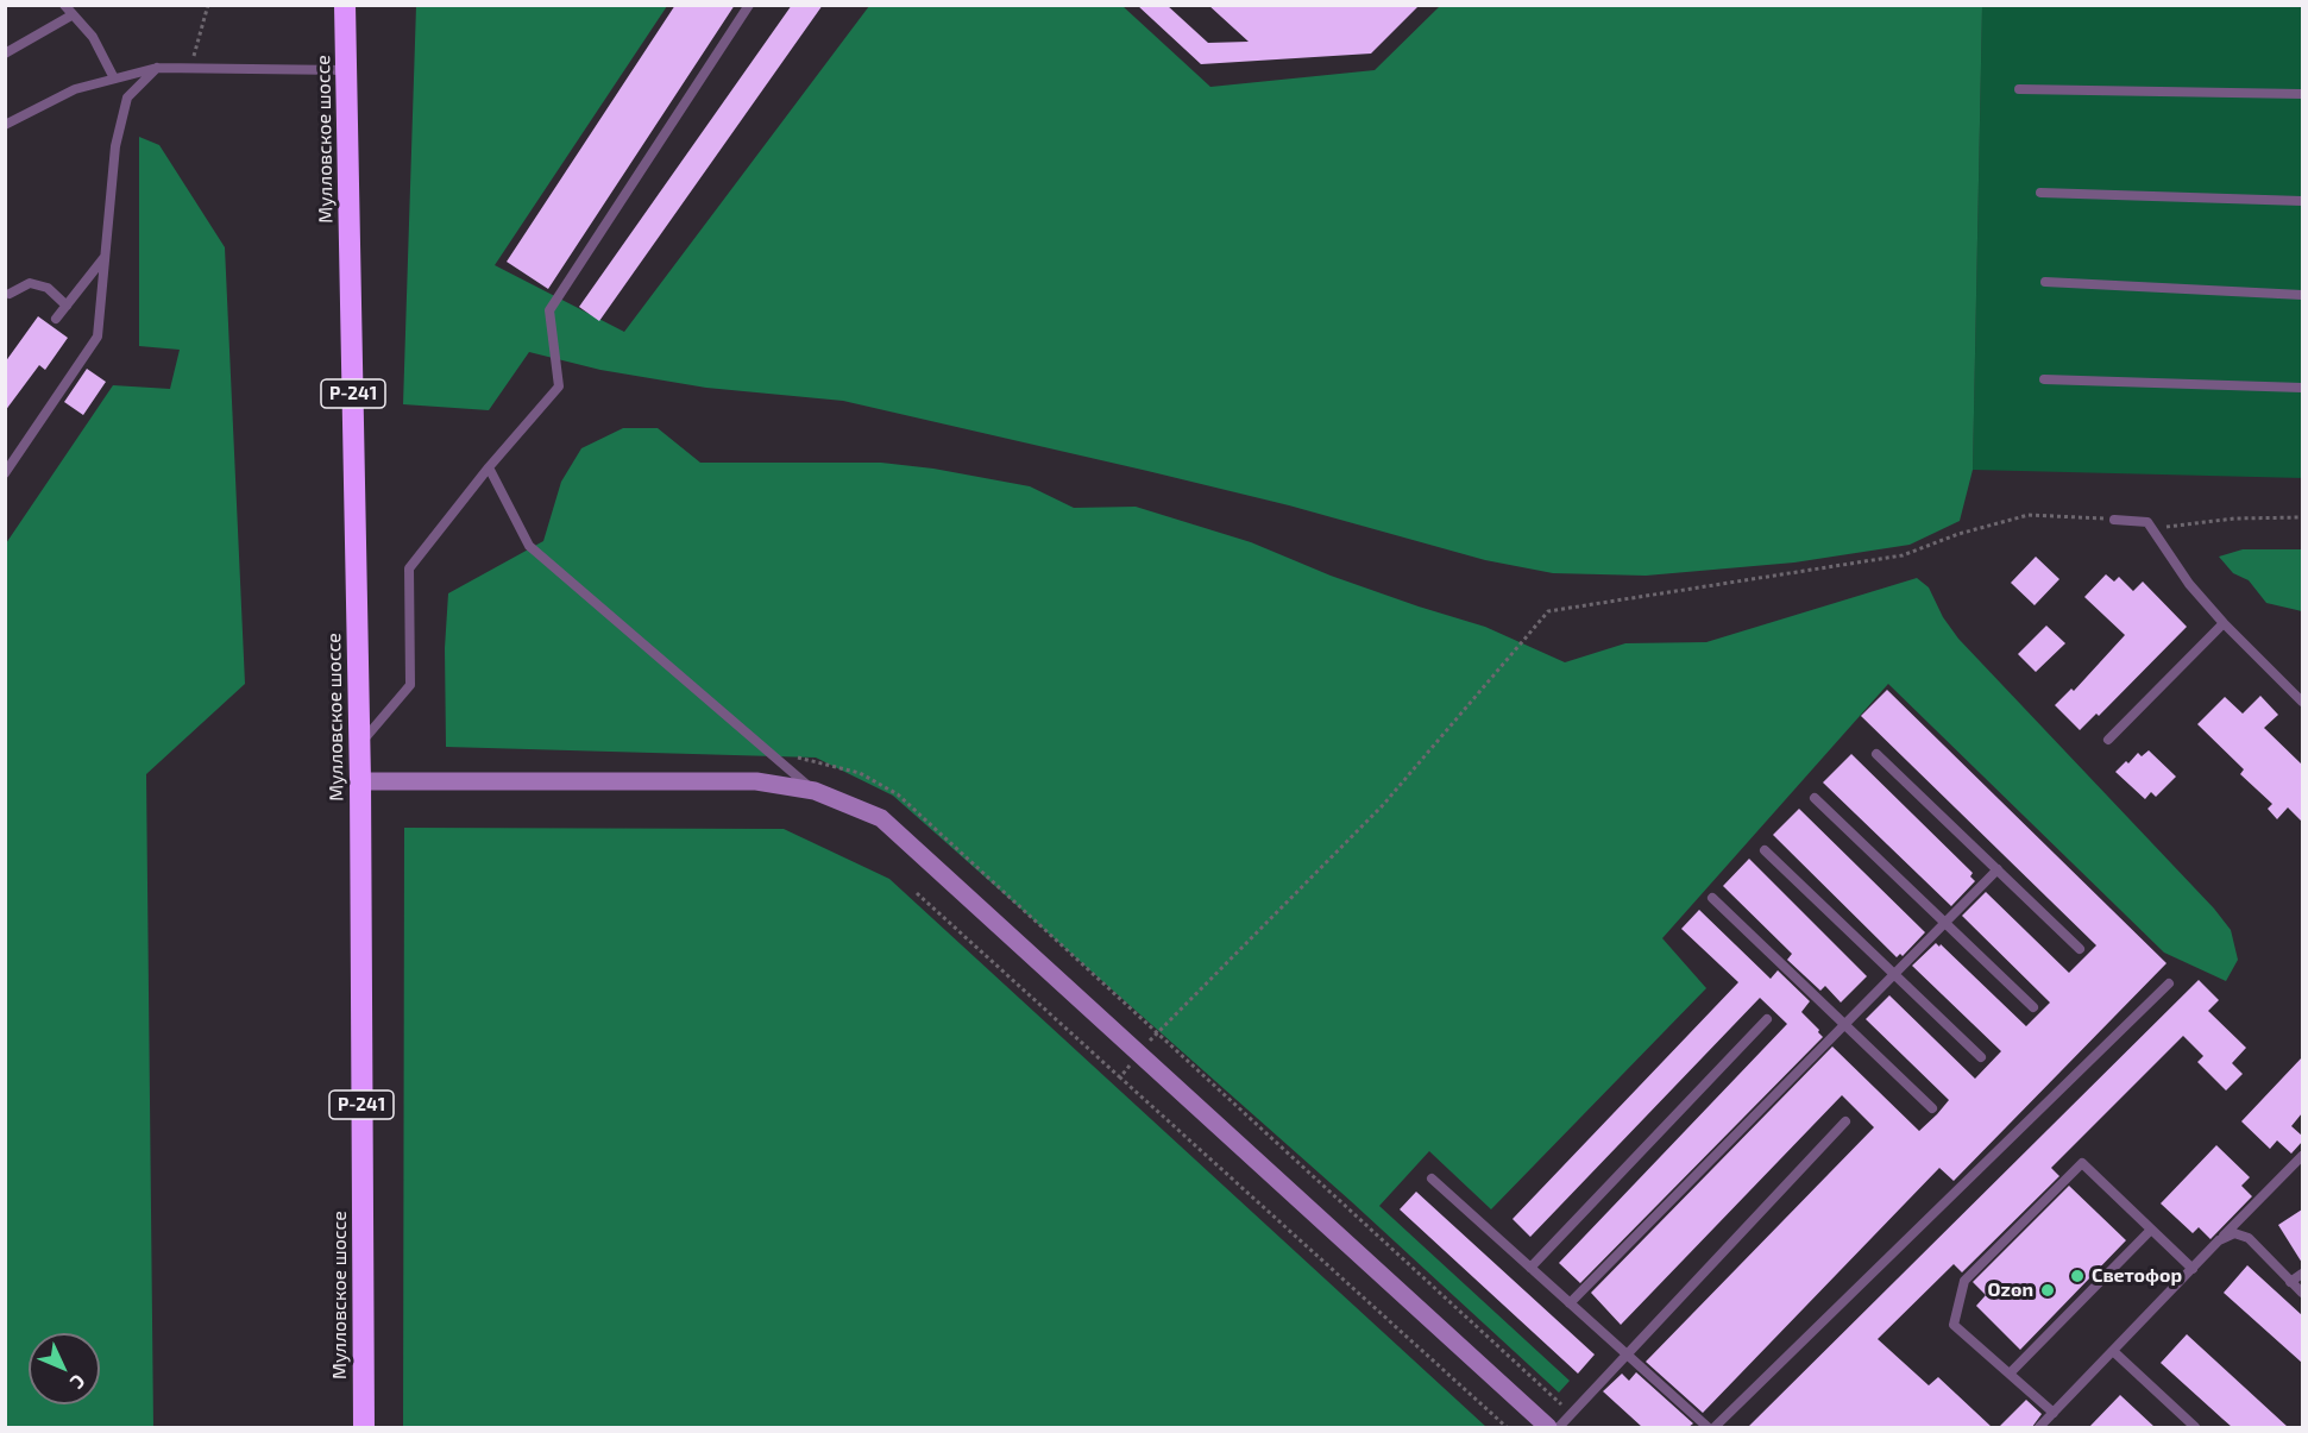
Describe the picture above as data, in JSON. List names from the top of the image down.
{
  "streets": {
    "highway": ["Мулловское шоссе", "Р-241"]
  },
  "places": ["Светофор", "Ozon"],
  "north": "bottom right"
}
